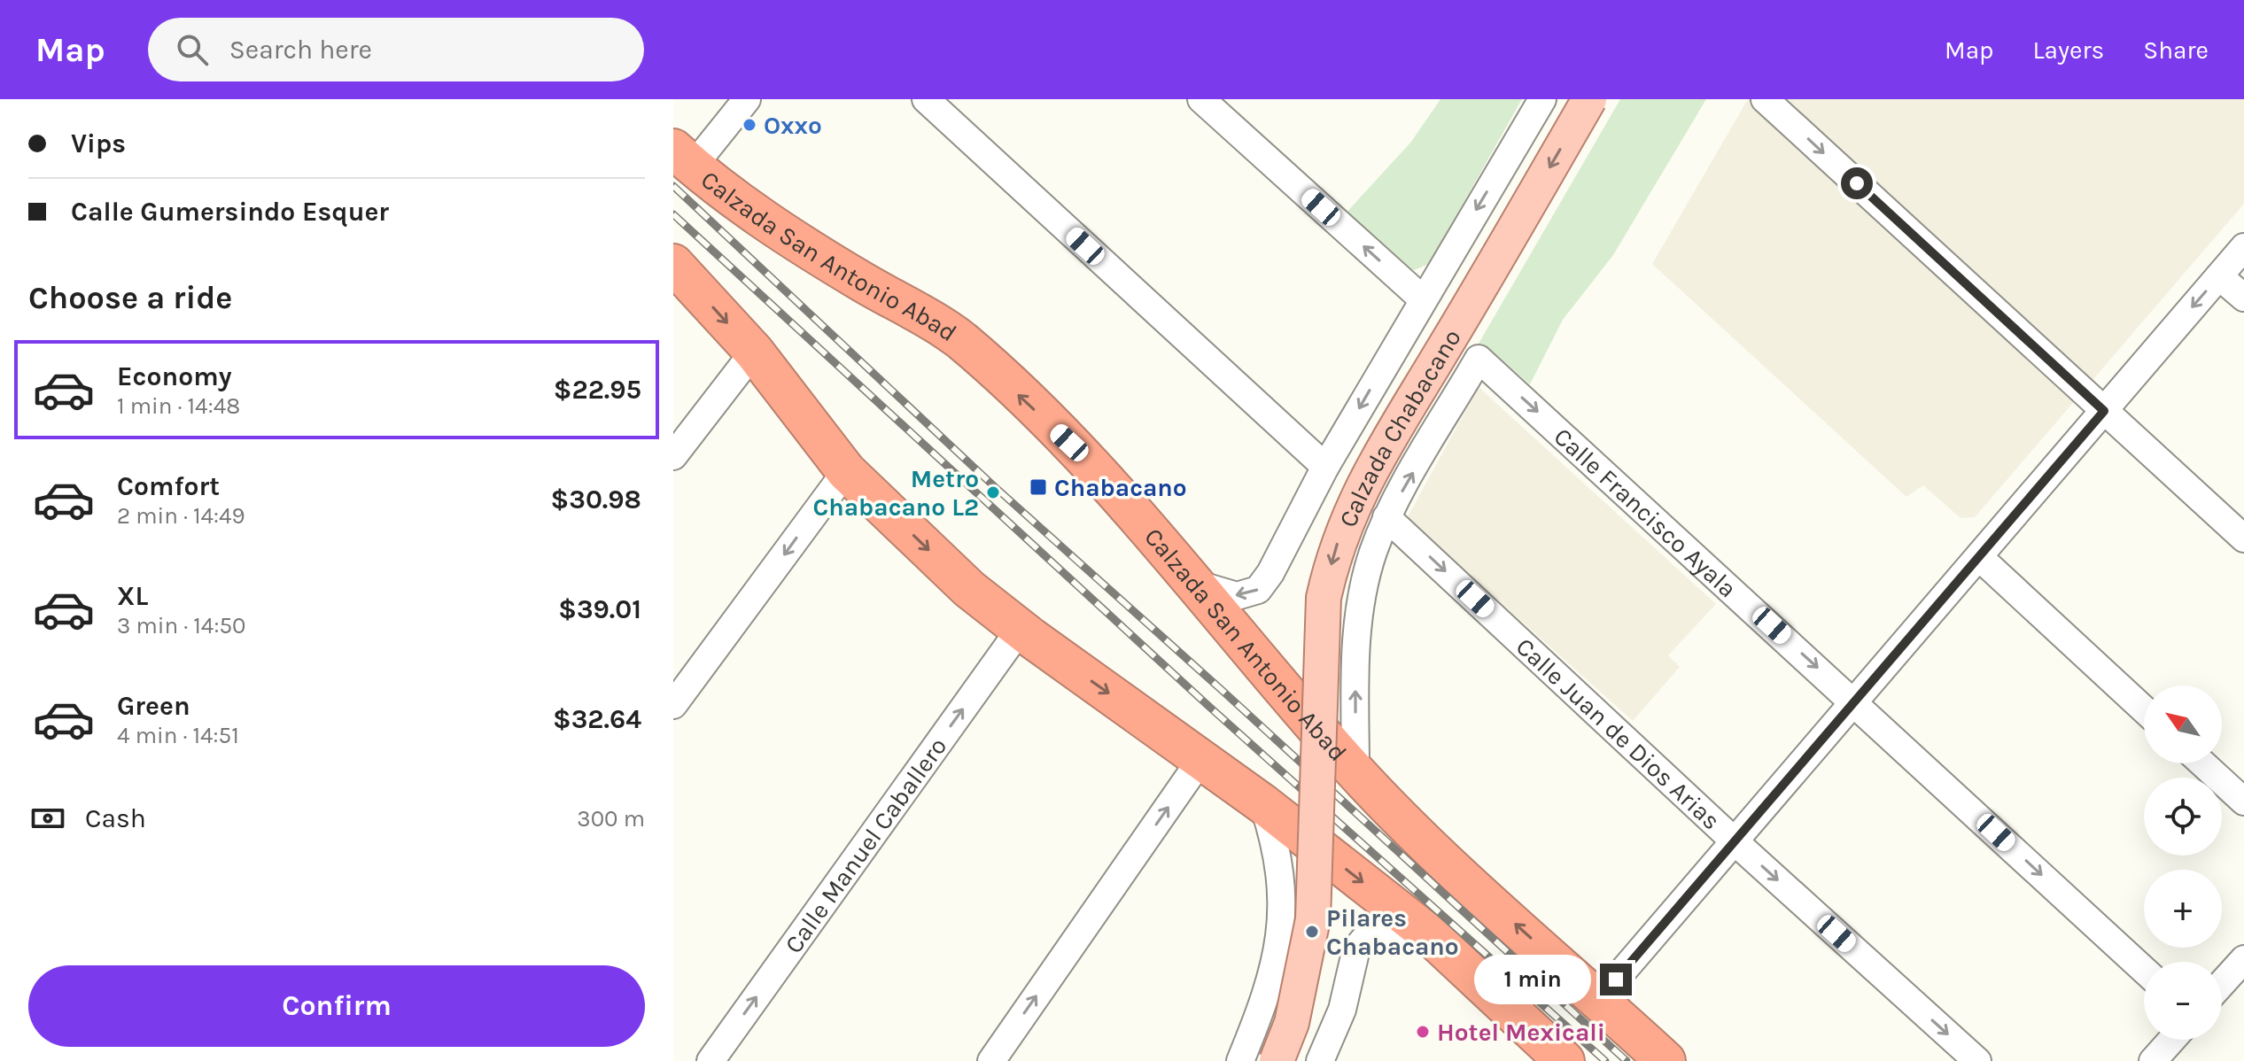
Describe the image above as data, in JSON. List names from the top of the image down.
{
  "streets": {
    "highway": ["Calzada San Antonio Abad"],
    "main road": ["Calzada Chabacano"],
    "street": ["Calle Francisco Ayala", "Calle Juan de Dios Arias", "Calle Manuel Caballero"]
  },
  "crossings": [
    ["Calzada San Antonio Abad", "Calzada Chabacano"],
    ["Calzada Chabacano", "Calle Francisco Ayala"],
    ["Calzada Chabacano", "Calle Juan de Dios Arias"]
  ],
  "one_way": ["Calle Juan de Dios Arias"],
  "places": {
    "other": [
      "Oxxo",
      "Metro Chabacano L2",
      "Pilares Chabacano",
      "Hotel Mexicali"
    ],
    "transit": ["Chabacano"]
  },
  "north": "top left",
  "page": {
    "header": "Map",
    "search": "Search here",
    "nav": ["Map", "Layers", "Share"],
    "banner": ["Vips", "Calle Gumersindo Esquer"],
    "heading": "Choose a ride",
    "list": [
      {
        "name": "Economy",
        "note": "1 min · 14:48",
        "value": "$22.95"
      },
      {
        "name": "Comfort",
        "note": "2 min · 14:49",
        "value": "$30.98"
      },
      {
        "name": "XL",
        "note": "3 min · 14:50",
        "value": "$39.01"
      },
      {
        "name": "Green",
        "note": "4 min · 14:51",
        "value": "$32.64"
      }
    ],
    "map_buttons": ["+", "−"],
    "pay": ["Cash", "300 m"],
    "buttons": "Confirm",
    "bubble": "1 min"
  }
}
